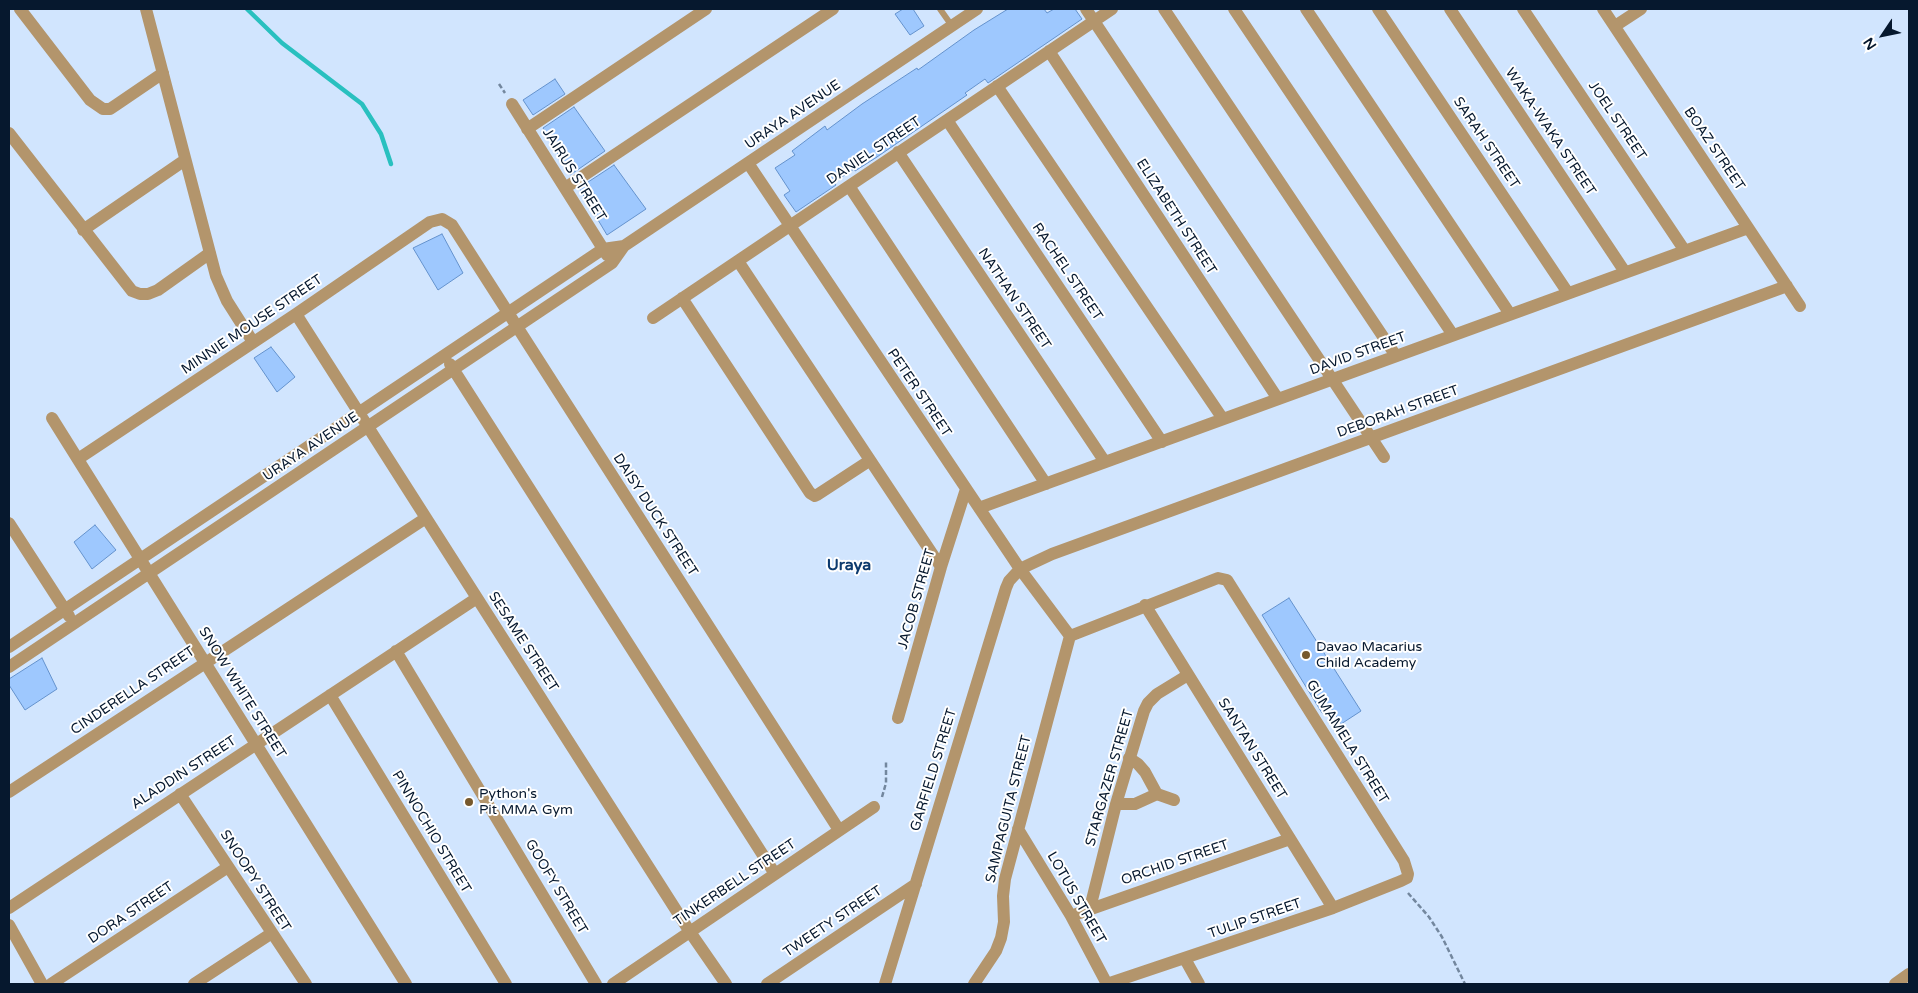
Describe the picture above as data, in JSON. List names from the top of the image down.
{
  "streets": {
    "street": [
      "URAYA AVENUE",
      "JOEL STREET",
      "WAKA-WAKA STREET",
      "SARAH STREET",
      "BOAZ STREET",
      "DANIEL STREET",
      "JAIRUS STREET",
      "ELIZABETH STREET",
      "RACHEL STREET",
      "NATHAN STREET",
      "MINNIE MOUSE STREET",
      "DAVID STREET",
      "PETER STREET",
      "DEBORAH STREET",
      "DAISY DUCK STREET",
      "JACOB STREET",
      "SESAME STREET",
      "CINDERELLA STREET",
      "SNOW WHITE STREET",
      "GUMAMELA STREET",
      "SANTAN STREET",
      "GARFIELD STREET",
      "ALADDIN STREET",
      "STARGAZER STREET",
      "SAMPAGUITA STREET",
      "PINNOCHIO STREET",
      "ORCHID STREET",
      "SNOOPY STREET",
      "TINKERBELL STREET",
      "GOOFY STREET",
      "LOTUS STREET",
      "DORA STREET",
      "TULIP STREET",
      "TWEETY STREET"
    ]
  },
  "crossings": [
    ["URAYA AVENUE", "JAIRUS STREET"],
    ["URAYA AVENUE", "PETER STREET"],
    ["URAYA AVENUE", "DAISY DUCK STREET"],
    ["URAYA AVENUE", "SESAME STREET"],
    ["URAYA AVENUE", "SNOW WHITE STREET"],
    ["JOEL STREET", "DAVID STREET"],
    ["WAKA-WAKA STREET", "DAVID STREET"],
    ["SARAH STREET", "DAVID STREET"],
    ["BOAZ STREET", "DAVID STREET"],
    ["BOAZ STREET", "DEBORAH STREET"],
    ["DANIEL STREET", "ELIZABETH STREET"],
    ["DANIEL STREET", "RACHEL STREET"],
    ["DANIEL STREET", "NATHAN STREET"],
    ["DANIEL STREET", "PETER STREET"],
    ["ELIZABETH STREET", "DAVID STREET"],
    ["RACHEL STREET", "DAVID STREET"],
    ["NATHAN STREET", "DAVID STREET"],
    ["MINNIE MOUSE STREET", "DAISY DUCK STREET"],
    ["MINNIE MOUSE STREET", "SESAME STREET"],
    ["MINNIE MOUSE STREET", "SNOW WHITE STREET"],
    ["DAVID STREET", "PETER STREET"],
    ["PETER STREET", "DEBORAH STREET"],
    ["PETER STREET", "JACOB STREET"],
    ["PETER STREET", "GARFIELD STREET"],
    ["PETER STREET", "SAMPAGUITA STREET"],
    ["DEBORAH STREET", "GARFIELD STREET"],
    ["DAISY DUCK STREET", "TINKERBELL STREET"],
    ["SESAME STREET", "CINDERELLA STREET"],
    ["SESAME STREET", "ALADDIN STREET"],
    ["SESAME STREET", "TINKERBELL STREET"],
    ["CINDERELLA STREET", "SNOW WHITE STREET"],
    ["SNOW WHITE STREET", "ALADDIN STREET"],
    ["GUMAMELA STREET", "SANTAN STREET"],
    ["GUMAMELA STREET", "TULIP STREET"],
    ["SANTAN STREET", "STARGAZER STREET"],
    ["SANTAN STREET", "ORCHID STREET"],
    ["SANTAN STREET", "TULIP STREET"],
    ["GARFIELD STREET", "TWEETY STREET"],
    ["ALADDIN STREET", "PINNOCHIO STREET"],
    ["ALADDIN STREET", "SNOOPY STREET"],
    ["ALADDIN STREET", "GOOFY STREET"],
    ["STARGAZER STREET", "ORCHID STREET"],
    ["SAMPAGUITA STREET", "LOTUS STREET"],
    ["ORCHID STREET", "LOTUS STREET"],
    ["SNOOPY STREET", "DORA STREET"],
    ["LOTUS STREET", "TULIP STREET"]
  ],
  "districts": ["Uraya"],
  "places": ["Davao Macarius Child Academy", "Python's Pit MMA Gym"],
  "north": "bottom left"
}
